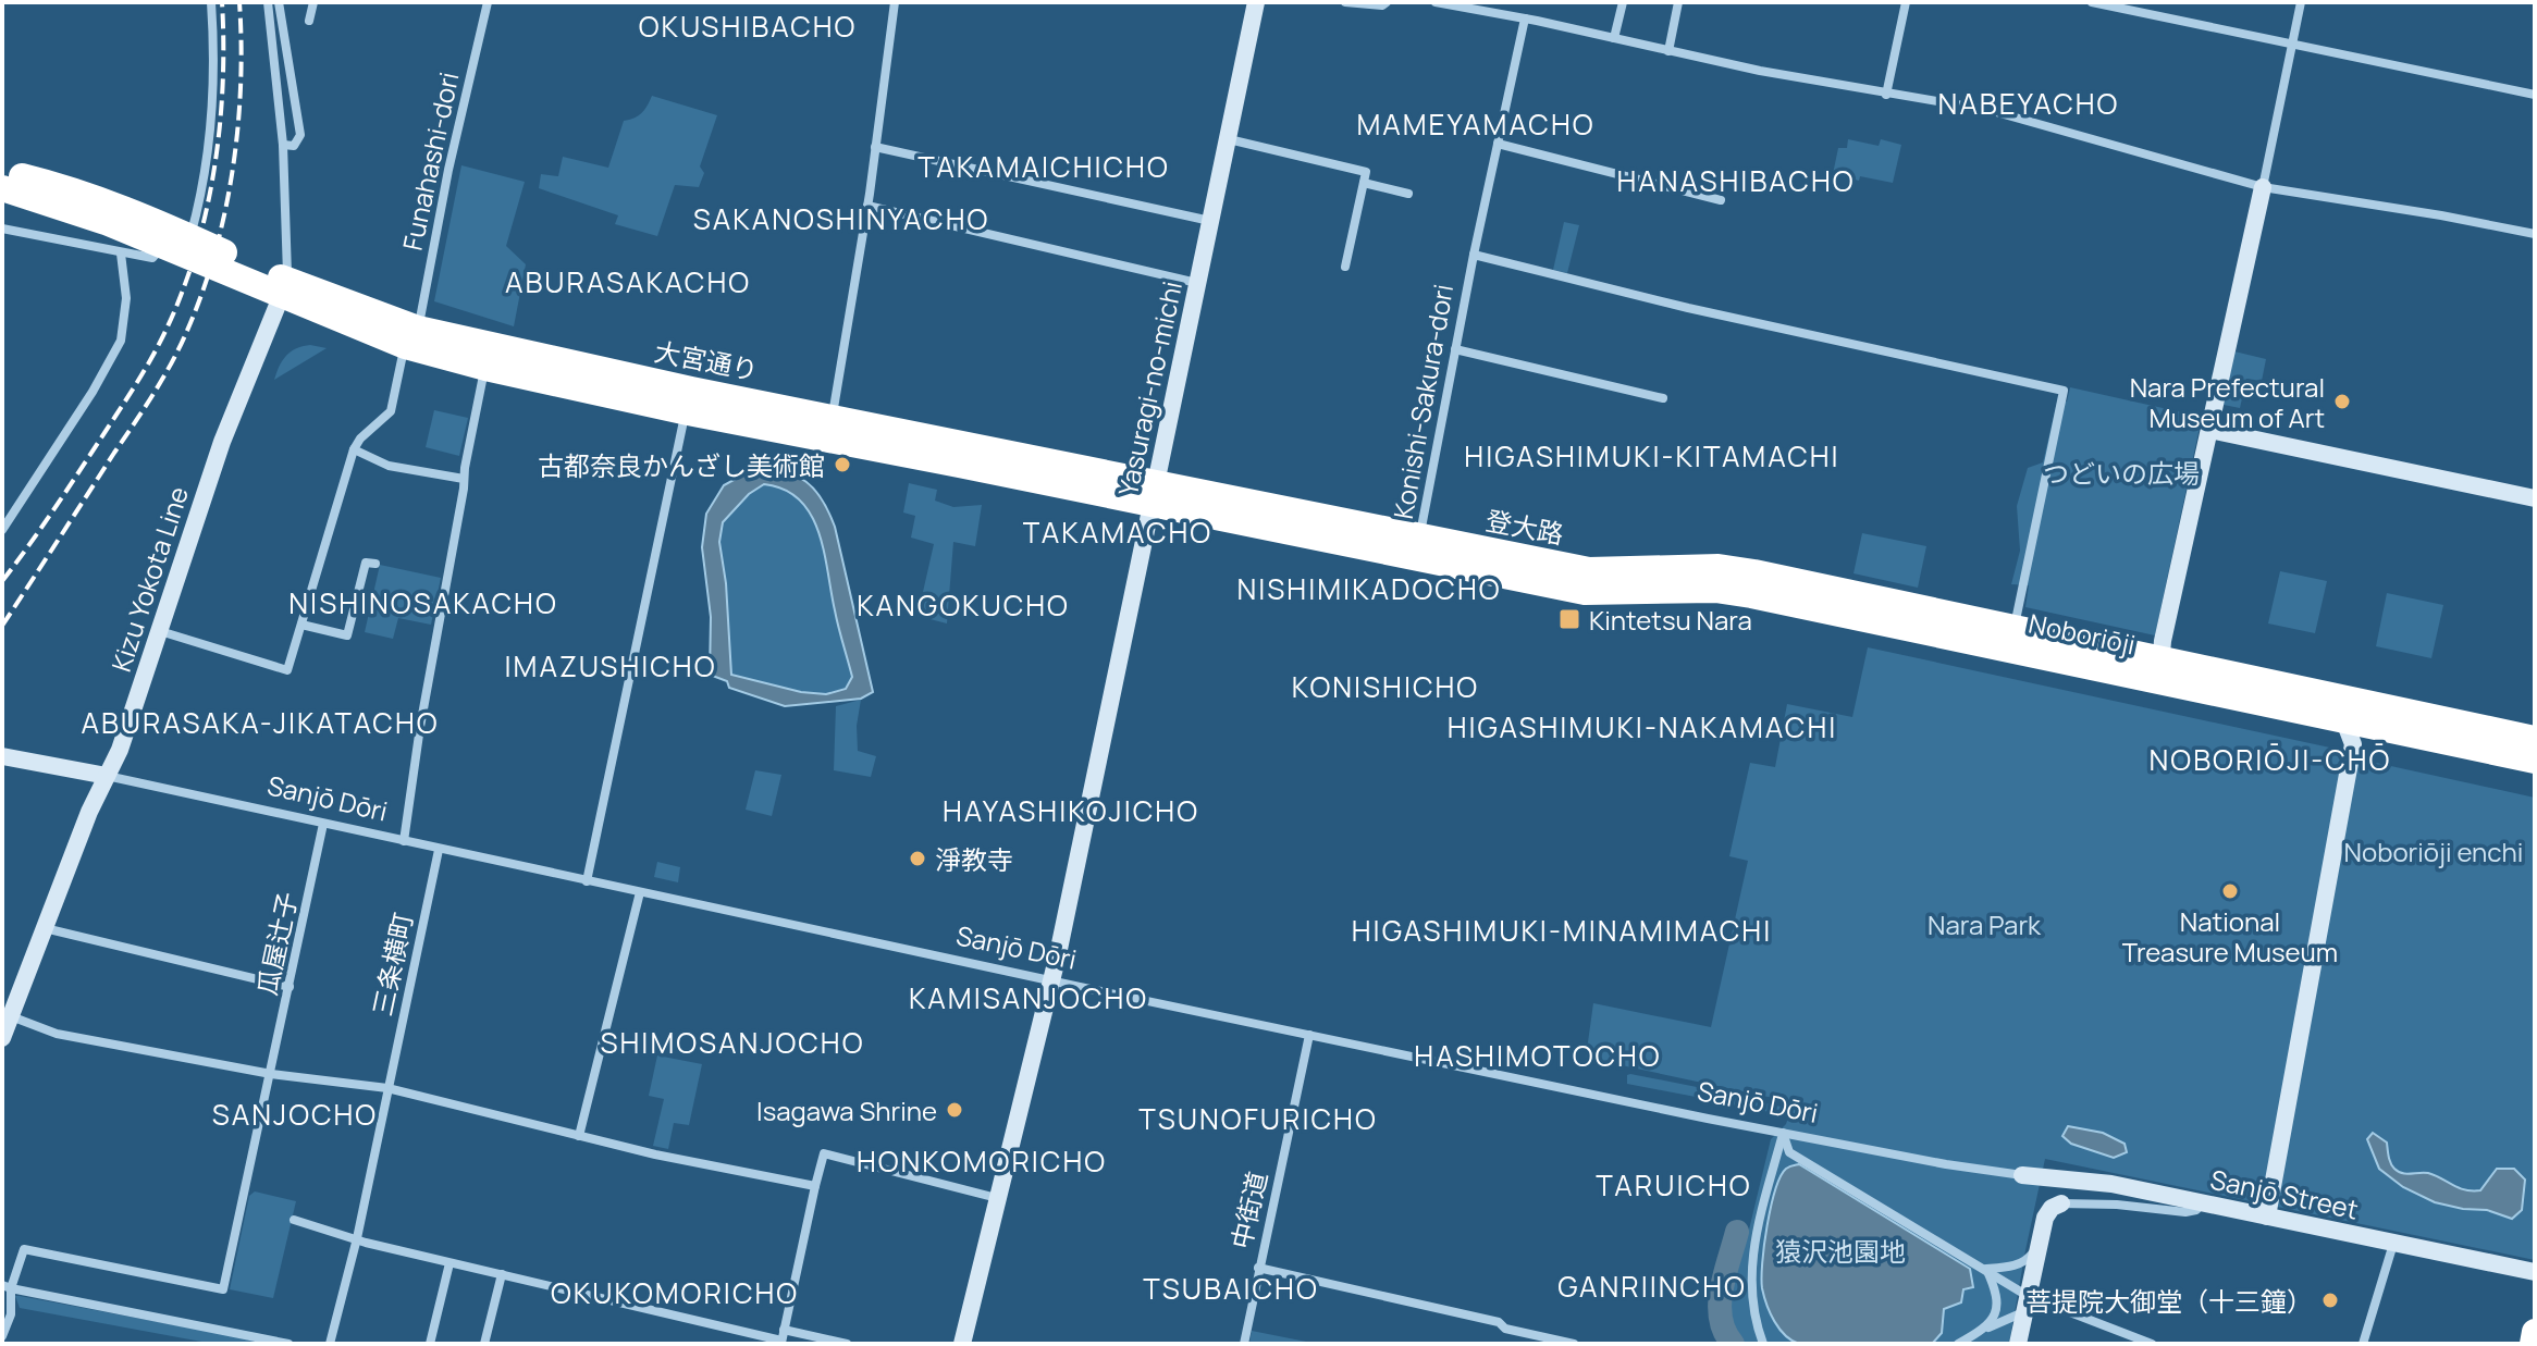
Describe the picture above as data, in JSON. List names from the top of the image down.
{
  "streets": {
    "highway": ["大宮通り", "登大路", "Noboriōji"],
    "street": [
      "Funahashi-dori",
      "Yasuragi-no-michi",
      "Konishi-Sakura-dori",
      "Kizu Yokota Line",
      "Sanjō Dōri",
      "瓜屋辻子",
      "三条横町",
      "Sanjō Street",
      "中街道"
    ]
  },
  "crossings": [
    ["Funahashi-dori", "大宮通り"],
    ["大宮通り", "Yasuragi-no-michi"],
    ["大宮通り", "Konishi-Sakura-dori"],
    ["大宮通り", "登大路"],
    ["大宮通り", "Kizu Yokota Line"],
    ["Yasuragi-no-michi", "Sanjō Dōri"],
    ["Konishi-Sakura-dori", "登大路"],
    ["Konishi-Sakura-dori", "Noboriōji"],
    ["登大路", "Noboriōji"],
    ["Kizu Yokota Line", "Sanjō Dōri"],
    ["Sanjō Dōri", "瓜屋辻子"],
    ["Sanjō Dōri", "三条横町"],
    ["Sanjō Dōri", "Sanjō Street"],
    ["Sanjō Dōri", "中街道"]
  ],
  "districts": [
    "OKUSHIBACHO",
    "NABEYACHO",
    "MAMEYAMACHO",
    "TAKAMAICHICHO",
    "HANASHIBACHO",
    "SAKANOSHINYACHO",
    "ABURASAKACHO",
    "HIGASHIMUKI-KITAMACHI",
    "TAKAMACHO",
    "NISHIMIKADOCHO",
    "NISHINOSAKACHO",
    "KANGOKUCHO",
    "IMAZUSHICHO",
    "KONISHICHO",
    "ABURASAKA-JIKATACHO",
    "HIGASHIMUKI-NAKAMACHI",
    "NOBORIŌJI-CHŌ",
    "HAYASHIKOJICHO",
    "HIGASHIMUKI-MINAMIMACHI",
    "KAMISANJOCHO",
    "SHIMOSANJOCHO",
    "HASHIMOTOCHO",
    "SANJOCHO",
    "TSUNOFURICHO",
    "HONKOMORICHO",
    "TARUICHO",
    "GANRIINCHO",
    "TSUBAICHO",
    "OKUKOMORICHO"
  ],
  "parks": [
    "つどいの広場",
    "Noboriōji enchi",
    "Nara Park",
    "猿沢池園地"
  ],
  "places": {
    "other": [
      "Nara Prefectural Museum of Art",
      "古都奈良かんざし美術館",
      "淨教寺",
      "National Treasure Museum",
      "Isagawa Shrine",
      "菩提院大御堂（十三鐘）"
    ],
    "transit": ["Kintetsu Nara"]
  }
}
